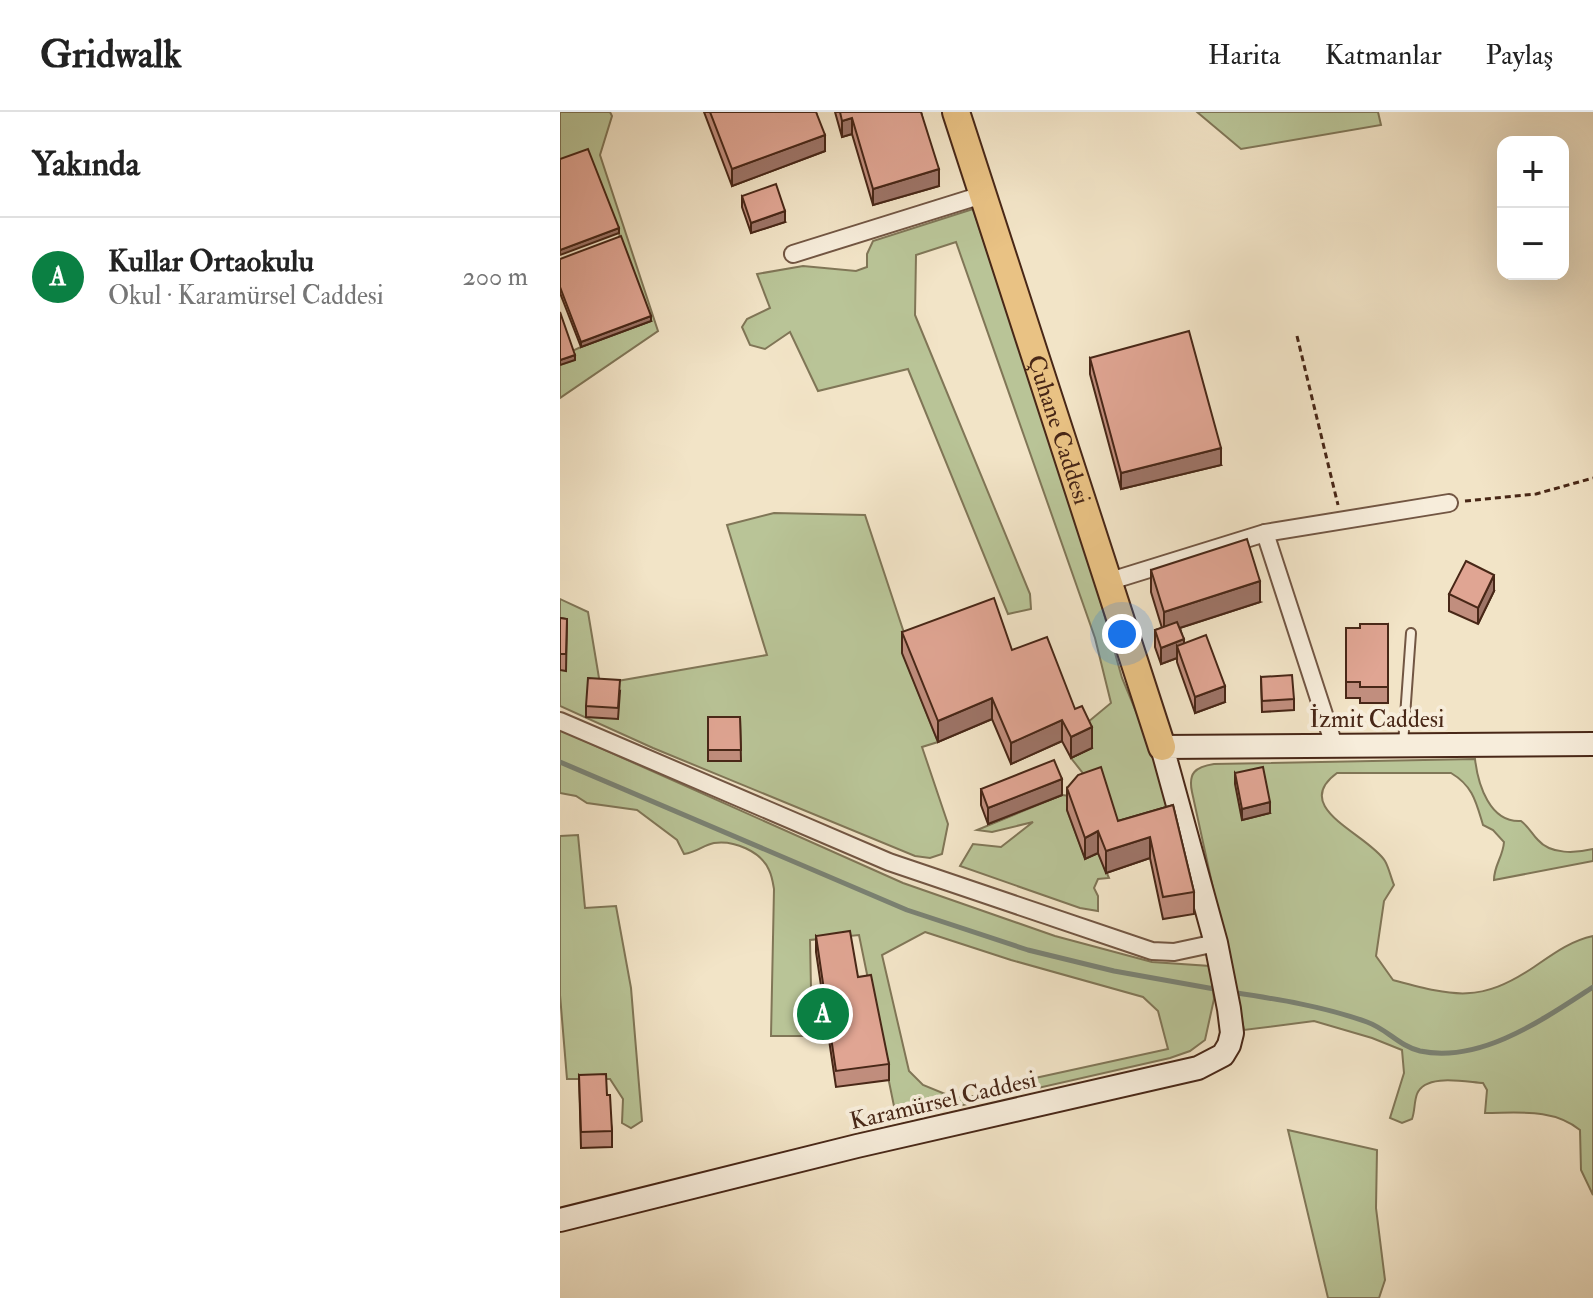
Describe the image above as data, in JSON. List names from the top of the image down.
{
  "streets": {
    "main road": ["Çuhane Caddesi", "İzmit Caddesi", "Karamürsel Caddesi"]
  },
  "crossings": [
    ["Çuhane Caddesi", "İzmit Caddesi"],
    ["Çuhane Caddesi", "Karamürsel Caddesi"],
    ["İzmit Caddesi", "Karamürsel Caddesi"]
  ],
  "page": {
    "header": "Gridwalk",
    "nav": ["Harita", "Katmanlar", "Paylaş"],
    "heading": "Yakında",
    "map_buttons": ["+", "−"],
    "list": [
      {
        "mark": "A",
        "name": "Kullar Ortaokulu",
        "note": "Okul · Karamürsel Caddesi",
        "value": "200 m"
      }
    ],
    "pins": "A"
  }
}
